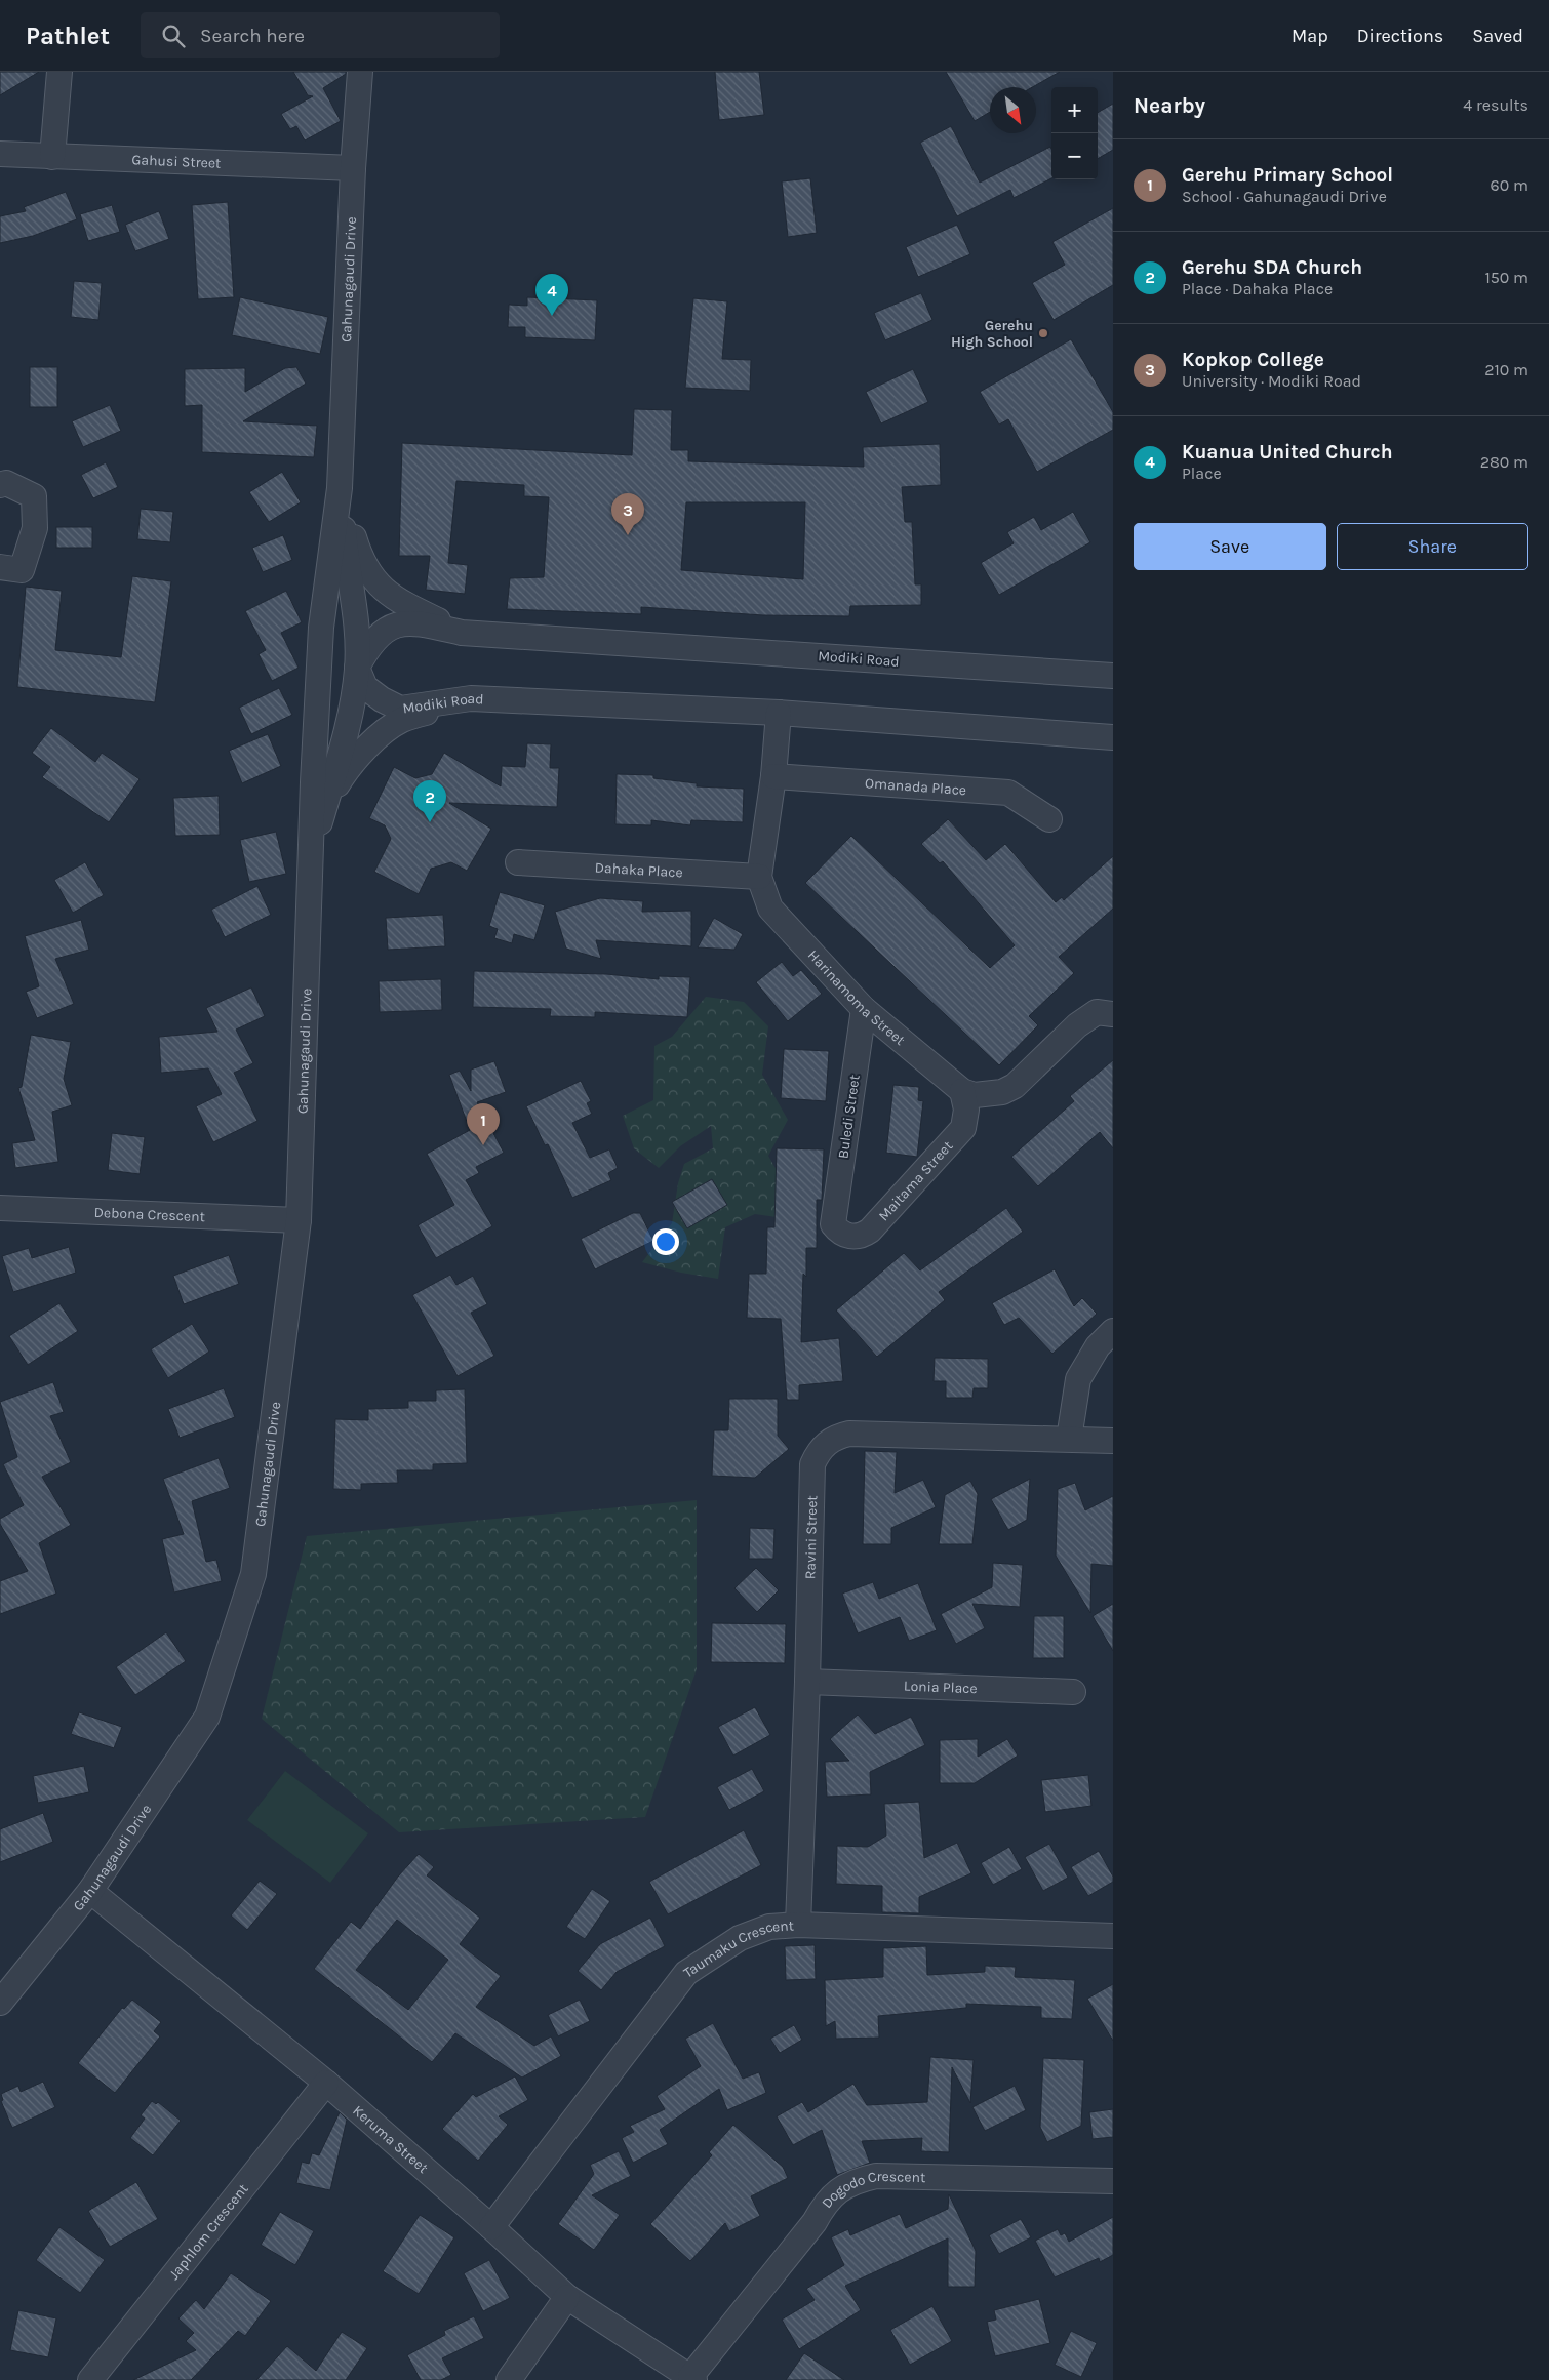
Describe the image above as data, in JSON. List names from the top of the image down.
{
  "streets": {
    "street": [
      "Gahusi Street",
      "Gahunagaudi Drive",
      "Modiki Road",
      "Omanada Place",
      "Dahaka Place",
      "Harinamoma Street",
      "Buledi Street",
      "Maitama Street",
      "Debona Crescent",
      "Ravini Street",
      "Lonia Place",
      "Taumaku Crescent",
      "Keruma Street",
      "Dogodo Crescent",
      "Japhlom Crescent"
    ]
  },
  "crossings": [
    ["Gahusi Street", "Gahunagaudi Drive"],
    ["Gahunagaudi Drive", "Modiki Road"],
    ["Gahunagaudi Drive", "Debona Crescent"],
    ["Gahunagaudi Drive", "Keruma Street"],
    ["Modiki Road", "Harinamoma Street"],
    ["Omanada Place", "Harinamoma Street"],
    ["Dahaka Place", "Harinamoma Street"],
    ["Harinamoma Street", "Buledi Street"],
    ["Harinamoma Street", "Maitama Street"],
    ["Buledi Street", "Maitama Street"],
    ["Ravini Street", "Lonia Place"],
    ["Ravini Street", "Taumaku Crescent"],
    ["Taumaku Crescent", "Keruma Street"],
    ["Keruma Street", "Dogodo Crescent"],
    ["Keruma Street", "Japhlom Crescent"]
  ],
  "places": ["Gerehu High School"],
  "north": "bottom right",
  "page": {
    "header": "Pathlet",
    "search": "Search here",
    "nav": ["Map", "Directions", "Saved"],
    "heading": ["Nearby", "4 results"],
    "map_buttons": ["+", "−"],
    "list": [
      {
        "mark": "1",
        "name": "Gerehu Primary School",
        "note": "School · Gahunagaudi Drive",
        "value": "60 m"
      },
      {
        "mark": "2",
        "name": "Gerehu SDA Church",
        "note": "Place · Dahaka Place",
        "value": "150 m"
      },
      {
        "mark": "3",
        "name": "Kopkop College",
        "note": "University · Modiki Road",
        "value": "210 m"
      },
      {
        "mark": "4",
        "name": "Kuanua United Church",
        "note": "Place",
        "value": "280 m"
      }
    ],
    "pins": [
      "4",
      "3",
      "2",
      "1"
    ],
    "buttons": ["Save", "Share"]
  }
}
